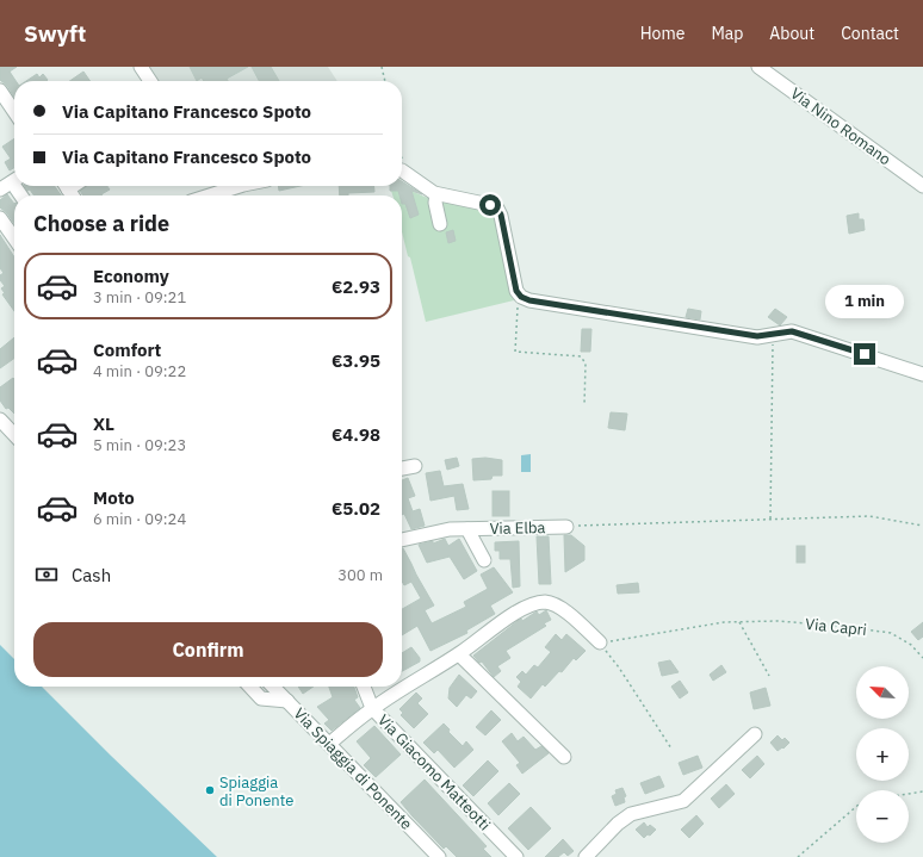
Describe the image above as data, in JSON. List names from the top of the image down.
{
  "streets": {
    "street": [
      "Via Nino Romano",
      "Via Elba",
      "Via Spiaggia di Ponente",
      "Via Giacomo Matteotti"
    ],
    "path": ["Via Capri"]
  },
  "places": ["Spiaggia di Ponente"],
  "north": "top left",
  "page": {
    "header": "Swyft",
    "nav": [
      "Home",
      "Map",
      "About",
      "Contact"
    ],
    "banner": ["Via Capitano Francesco Spoto", "Via Capitano Francesco Spoto"],
    "heading": "Choose a ride",
    "list": [
      {
        "name": "Economy",
        "note": "3 min · 09:21",
        "value": "€2.93"
      },
      {
        "name": "Comfort",
        "note": "4 min · 09:22",
        "value": "€3.95"
      },
      {
        "name": "XL",
        "note": "5 min · 09:23",
        "value": "€4.98"
      },
      {
        "name": "Moto",
        "note": "6 min · 09:24",
        "value": "€5.02"
      }
    ],
    "bubble": "1 min",
    "pay": ["Cash", "300 m"],
    "buttons": "Confirm",
    "map_buttons": ["+", "−"]
  }
}
